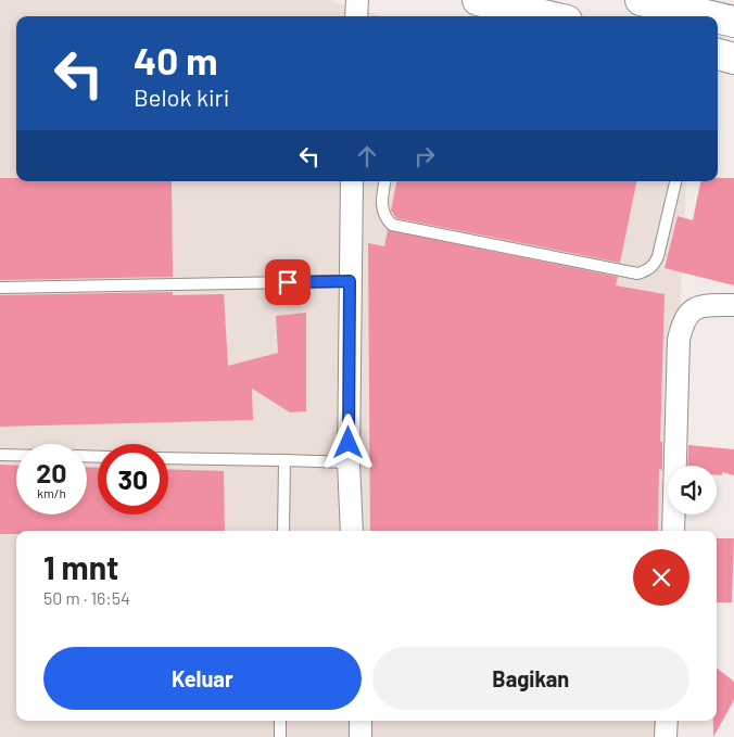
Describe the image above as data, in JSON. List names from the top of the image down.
{
  "page": {
    "turn": ["40 m", "Belok kiri"],
    "speed": "20 km/h",
    "limit": "30",
    "heading": ["1 mnt", "50 m · 16:54"],
    "buttons": ["Keluar", "Bagikan"]
  }
}
